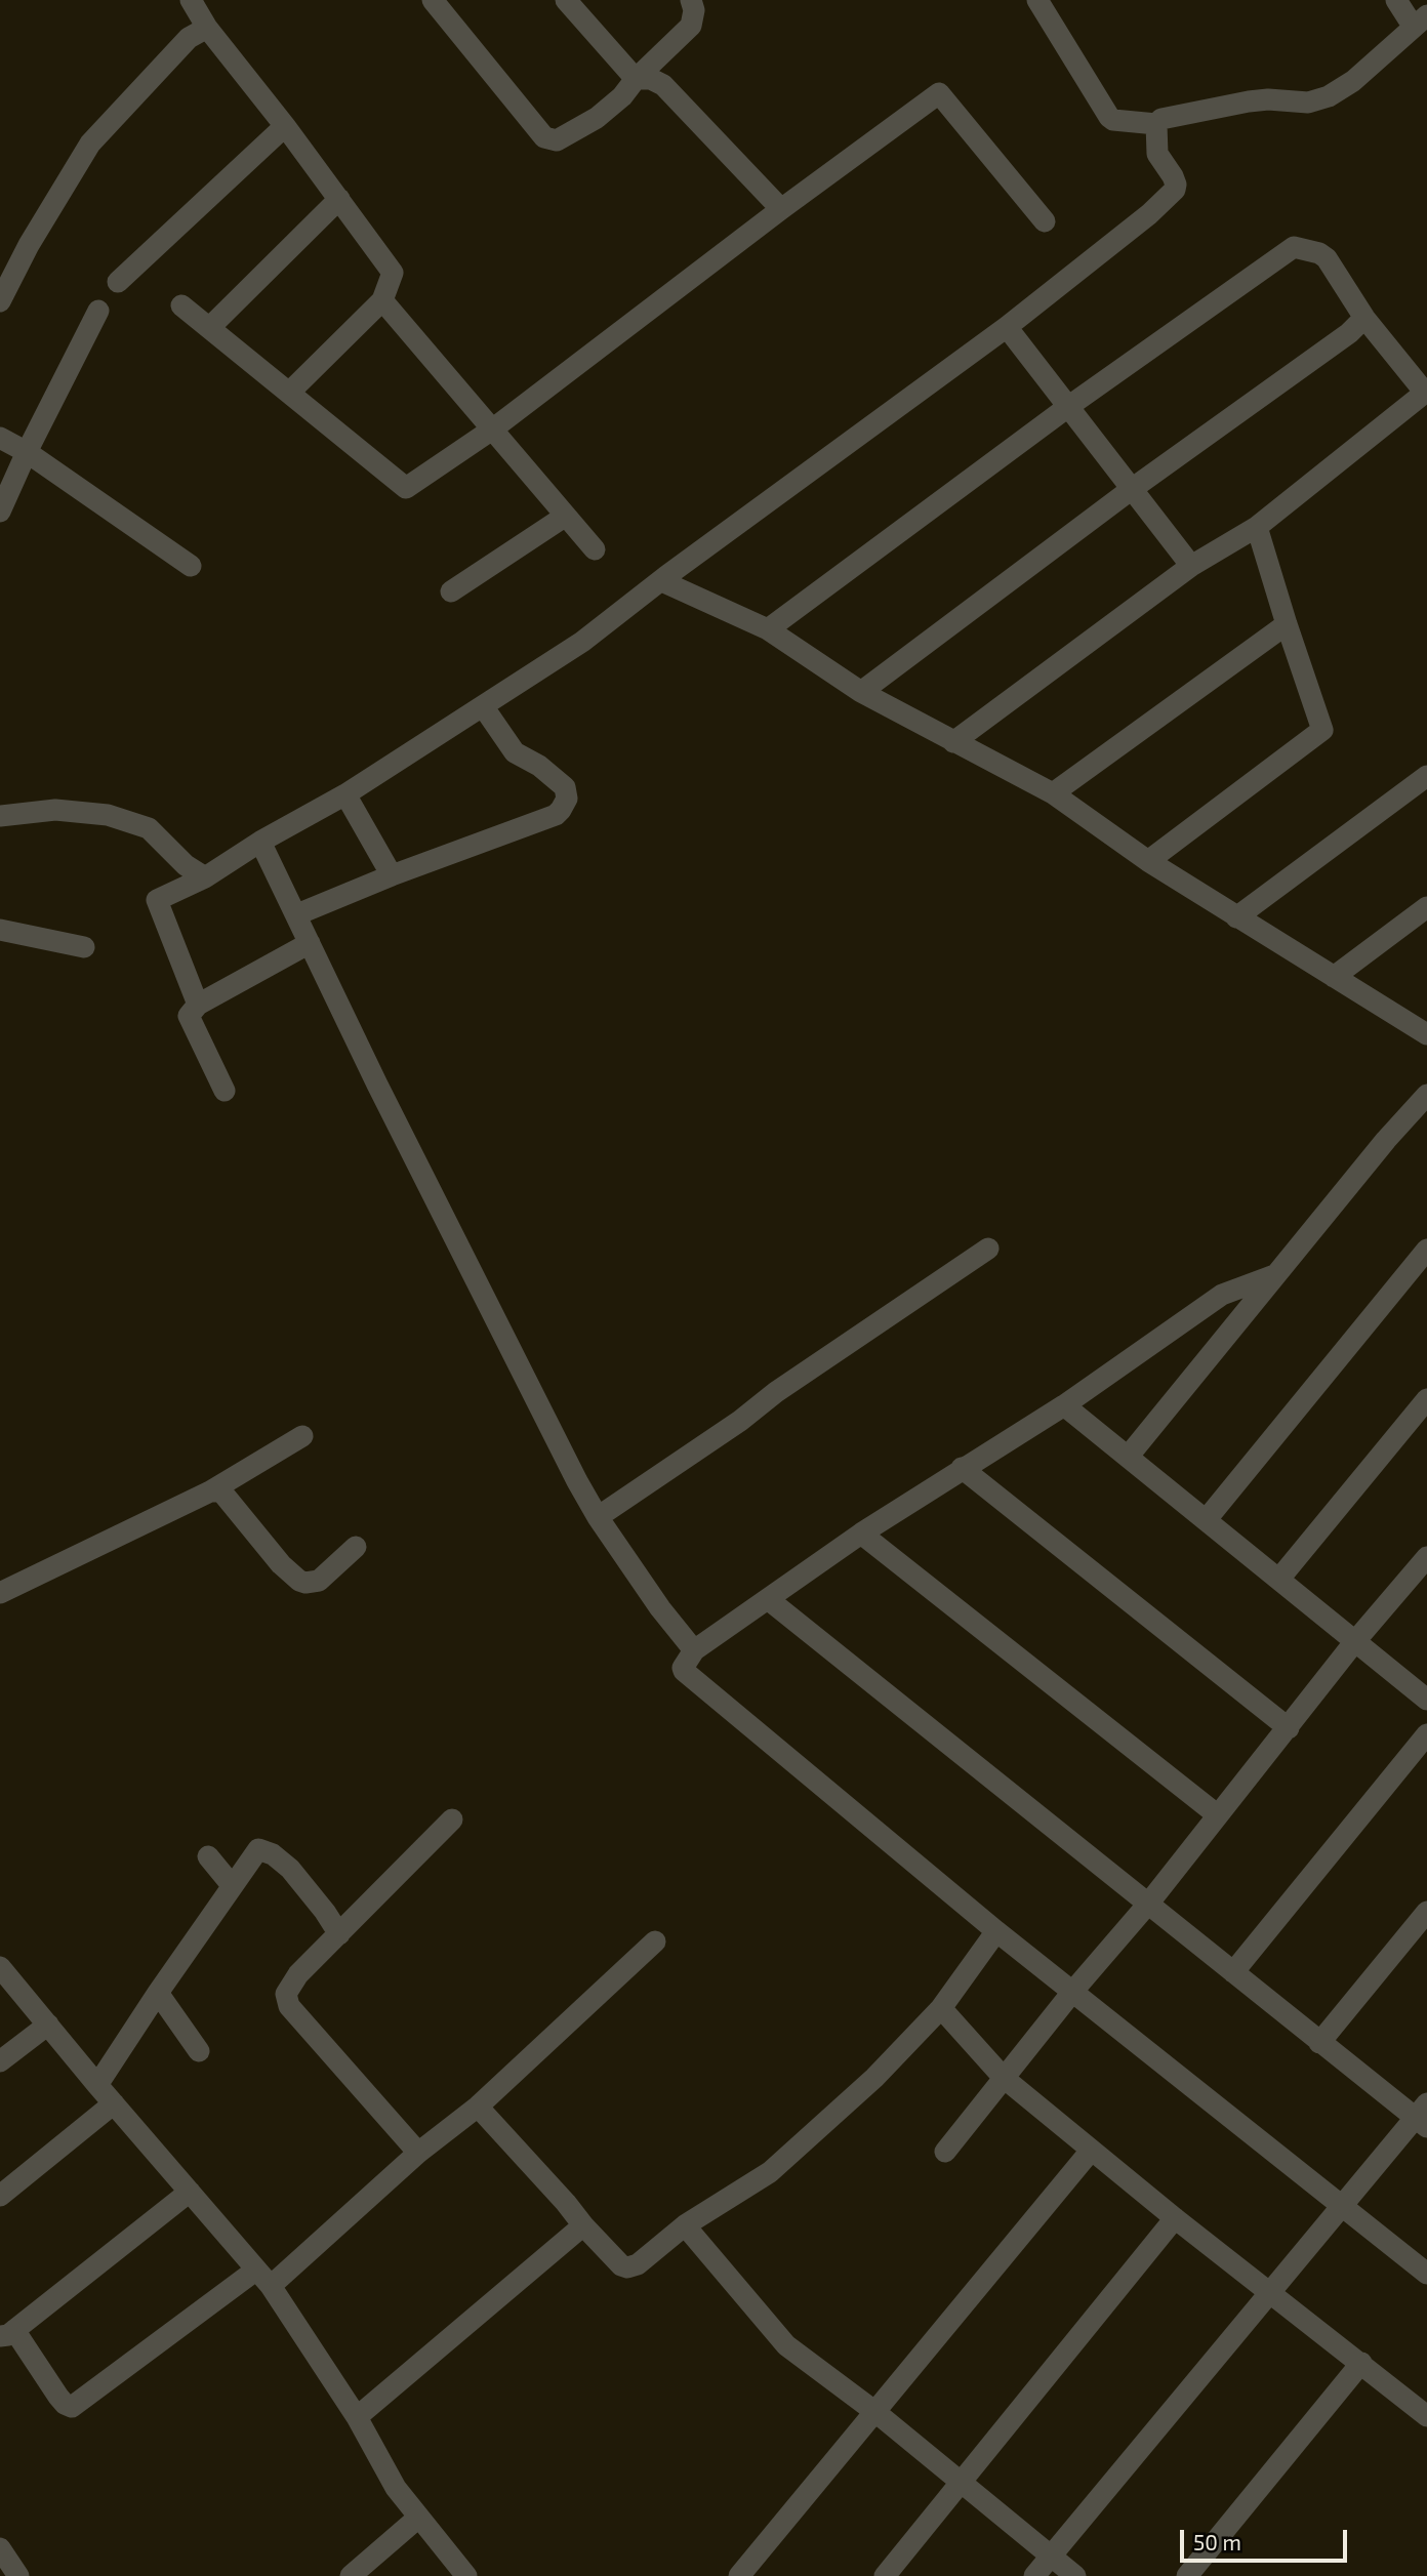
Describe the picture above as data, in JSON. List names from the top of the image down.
{
  "scale_bar": "50 m"
}
